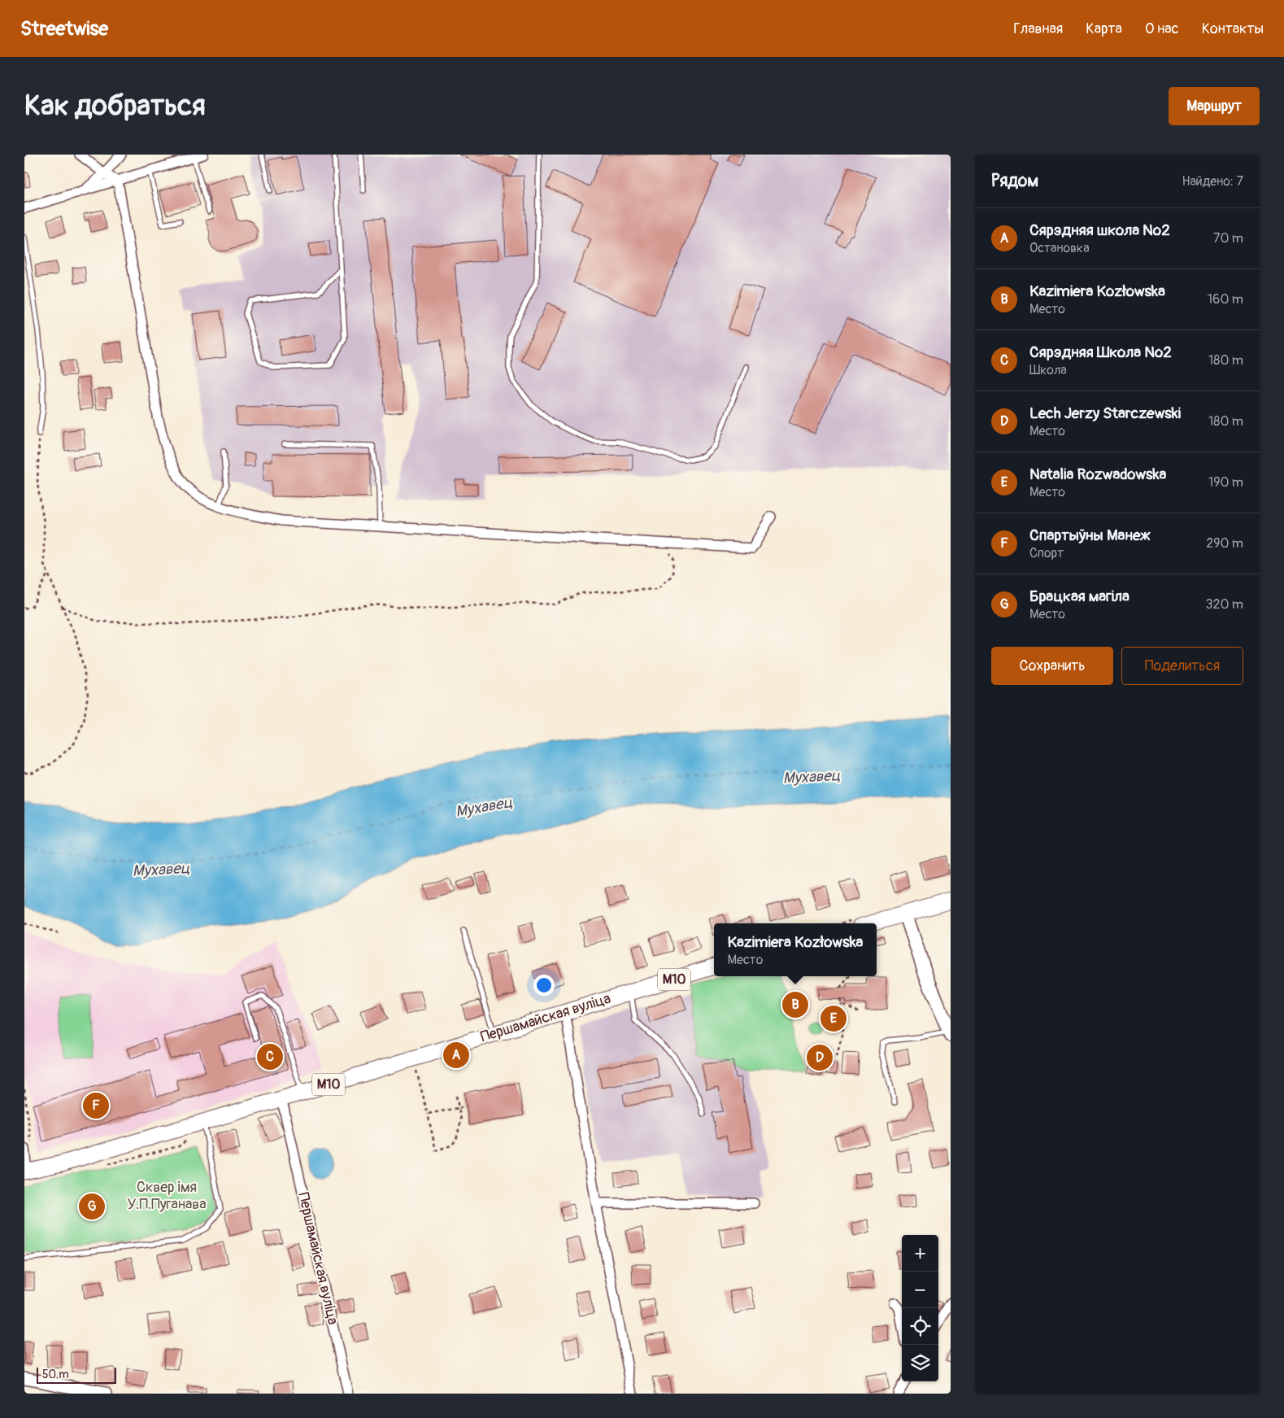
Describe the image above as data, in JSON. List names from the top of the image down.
{
  "streets": {
    "main road": ["М10", "Першамайская вуліца"]
  },
  "water": ["Мухавец"],
  "parks": ["Сквер імя У.П.Пуганава"],
  "scale_bar": "50 m",
  "page": {
    "header": "Streetwise",
    "nav": [
      "Главная",
      "Карта",
      "О нас",
      "Контакты"
    ],
    "buttons": [
      "Маршрут",
      ["Сохранить", "Поделиться"]
    ],
    "title": "Как добраться",
    "heading": ["Рядом", "Найдено: 7"],
    "list": [
      {
        "mark": "A",
        "name": "Сярэдняя школа №2",
        "note": "Остановка",
        "value": "70 m"
      },
      {
        "mark": "B",
        "name": "Kazimiera Kozłowska",
        "note": "Место",
        "value": "160 m"
      },
      {
        "mark": "C",
        "name": "Сярэдняя Школа №2",
        "note": "Школа",
        "value": "180 m"
      },
      {
        "mark": "D",
        "name": "Lech Jerzy Starczewski",
        "note": "Место",
        "value": "180 m"
      },
      {
        "mark": "E",
        "name": "Natalia Rozwadowska",
        "note": "Место",
        "value": "190 m"
      },
      {
        "mark": "F",
        "name": "Спартыўны Манеж",
        "note": "Спорт",
        "value": "290 m"
      },
      {
        "mark": "G",
        "name": "Брацкая магіла",
        "note": "Место",
        "value": "320 m"
      }
    ],
    "popup": ["Kazimiera Kozłowska", "Место"],
    "pins": [
      "B",
      "E",
      "A",
      "C",
      "D",
      "F",
      "G"
    ],
    "map_buttons": ["+", "−"],
    "scale": "50 m"
  }
}
